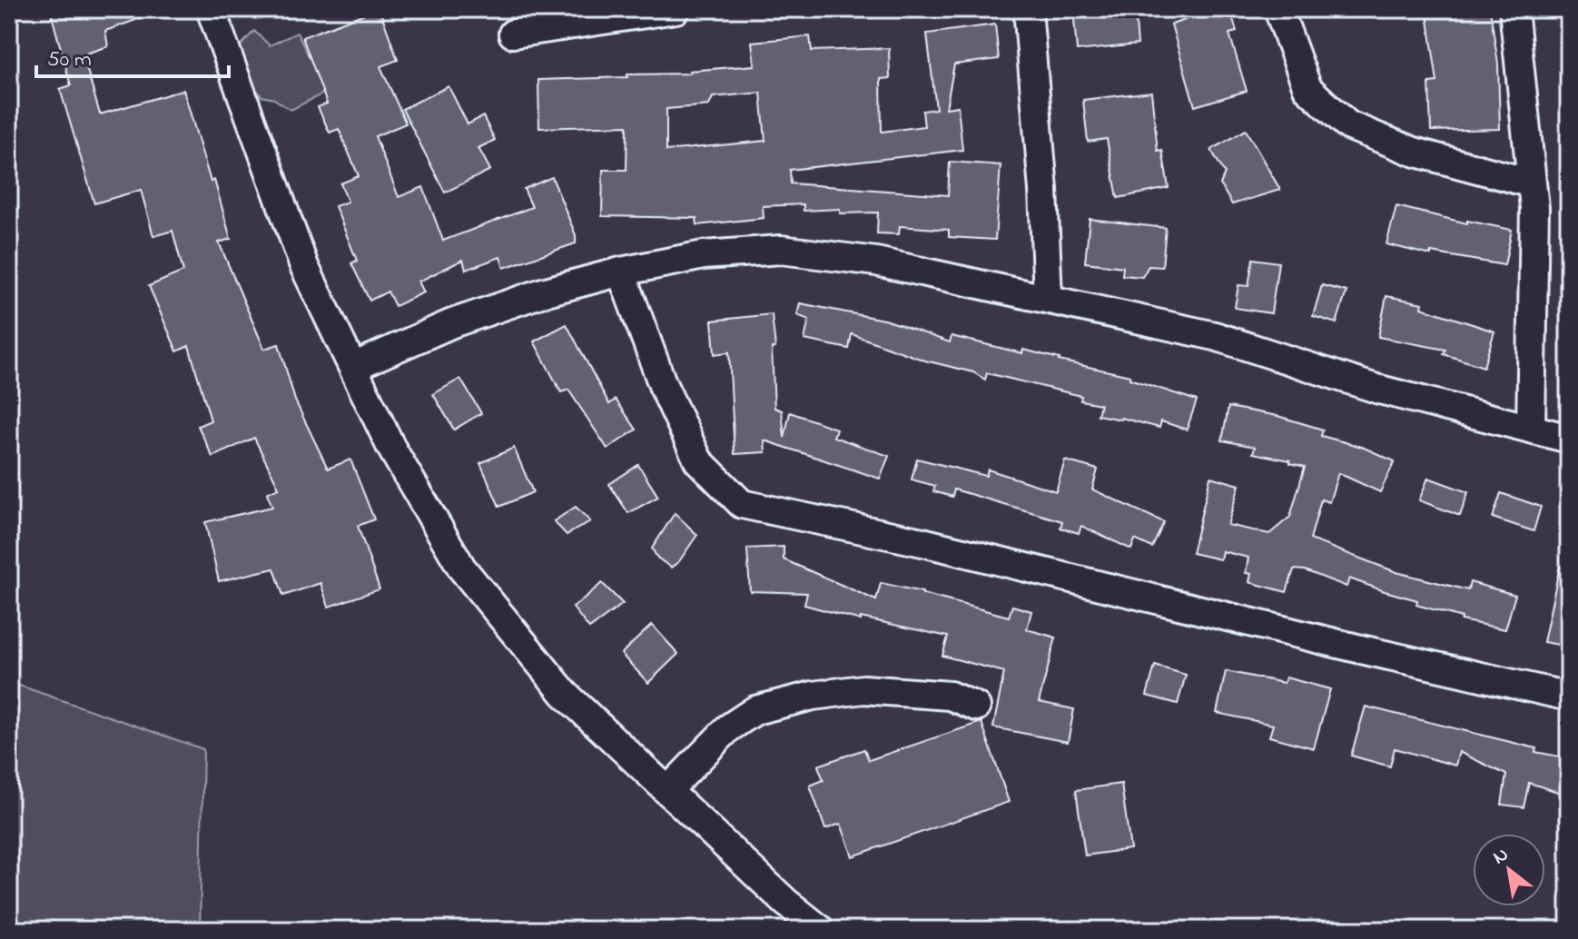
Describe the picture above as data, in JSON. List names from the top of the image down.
{
  "scale_bar": "50 m",
  "north": "top left"
}
